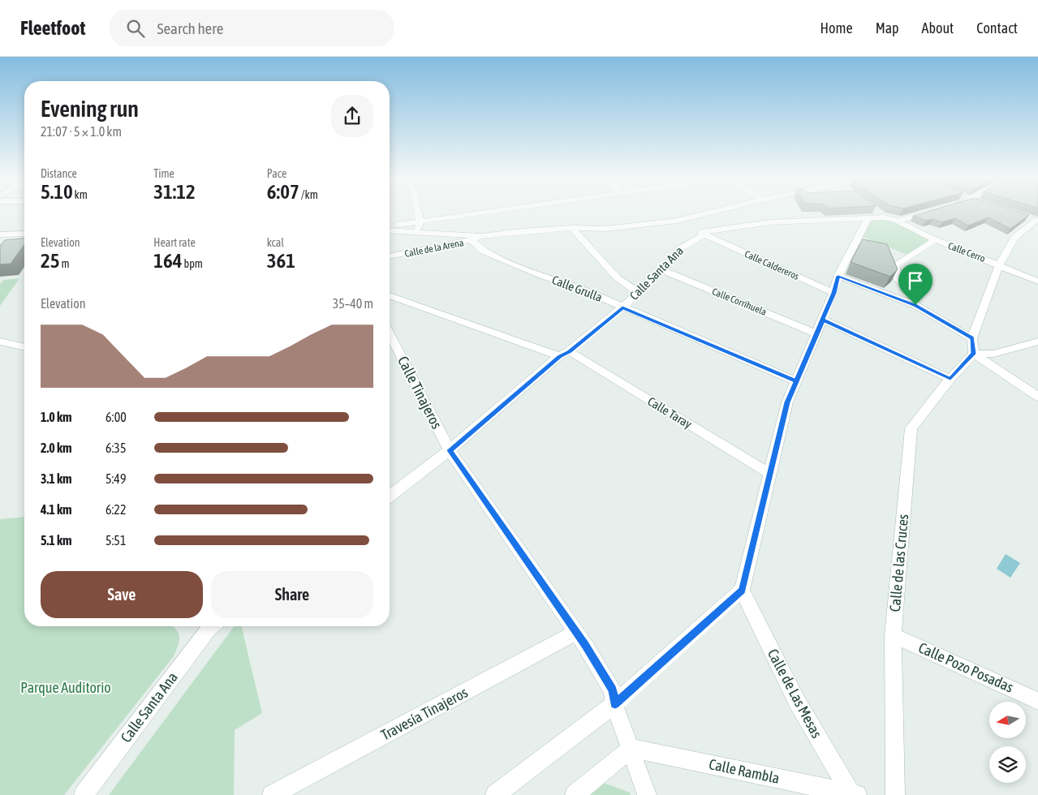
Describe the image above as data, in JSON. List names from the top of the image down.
{
  "streets": {
    "street": [
      "Calle de la Arena",
      "Calle Cerro",
      "Calle Caldereros",
      "Calle Santa Ana",
      "Calle Grulla",
      "Calle Corrihuela",
      "Calle Tinajeros",
      "Calle Taray",
      "Calle de las Cruces",
      "Calle Pozo Posadas",
      "Calle de Las Mesas",
      "Travesía Tinajeros",
      "Calle Rambla"
    ]
  },
  "crossings": [
    ["Calle de la Arena", "Calle Grulla"],
    ["Calle Cerro", "Calle Santa Ana"],
    ["Calle Caldereros", "Calle Santa Ana"],
    ["Calle Santa Ana", "Calle Grulla"],
    ["Calle Santa Ana", "Calle Corrihuela"],
    ["Calle Santa Ana", "Calle Tinajeros"],
    ["Calle Santa Ana", "Calle Taray"],
    ["Calle Tinajeros", "Travesía Tinajeros"],
    ["Calle Tinajeros", "Calle Rambla"],
    ["Calle de las Cruces", "Calle Pozo Posadas"],
    ["Calle de Las Mesas", "Calle Rambla"]
  ],
  "parks": ["Parque Auditorio"],
  "north": "left",
  "page": {
    "header": "Fleetfoot",
    "search": "Search here",
    "nav": [
      "Home",
      "Map",
      "About",
      "Contact"
    ],
    "heading": ["Evening run", "21:07 · 5 × 1.0 km"],
    "stats": [
      ["Distance", "5.10 km"],
      ["Time", "31:12"],
      ["Pace", "6:07 /km"],
      ["Elevation", "25 m"],
      ["Heart rate", "164 bpm"],
      ["kcal", "361"]
    ],
    "chart": ["Elevation", "35–40 m"],
    "list": [
      {
        "name": "1.0 km",
        "note": "6:00"
      },
      {
        "name": "2.0 km",
        "note": "6:35"
      },
      {
        "name": "3.1 km",
        "note": "5:49"
      },
      {
        "name": "4.1 km",
        "note": "6:22"
      },
      {
        "name": "5.1 km",
        "note": "5:51"
      }
    ],
    "buttons": ["Save", "Share"]
  }
}
